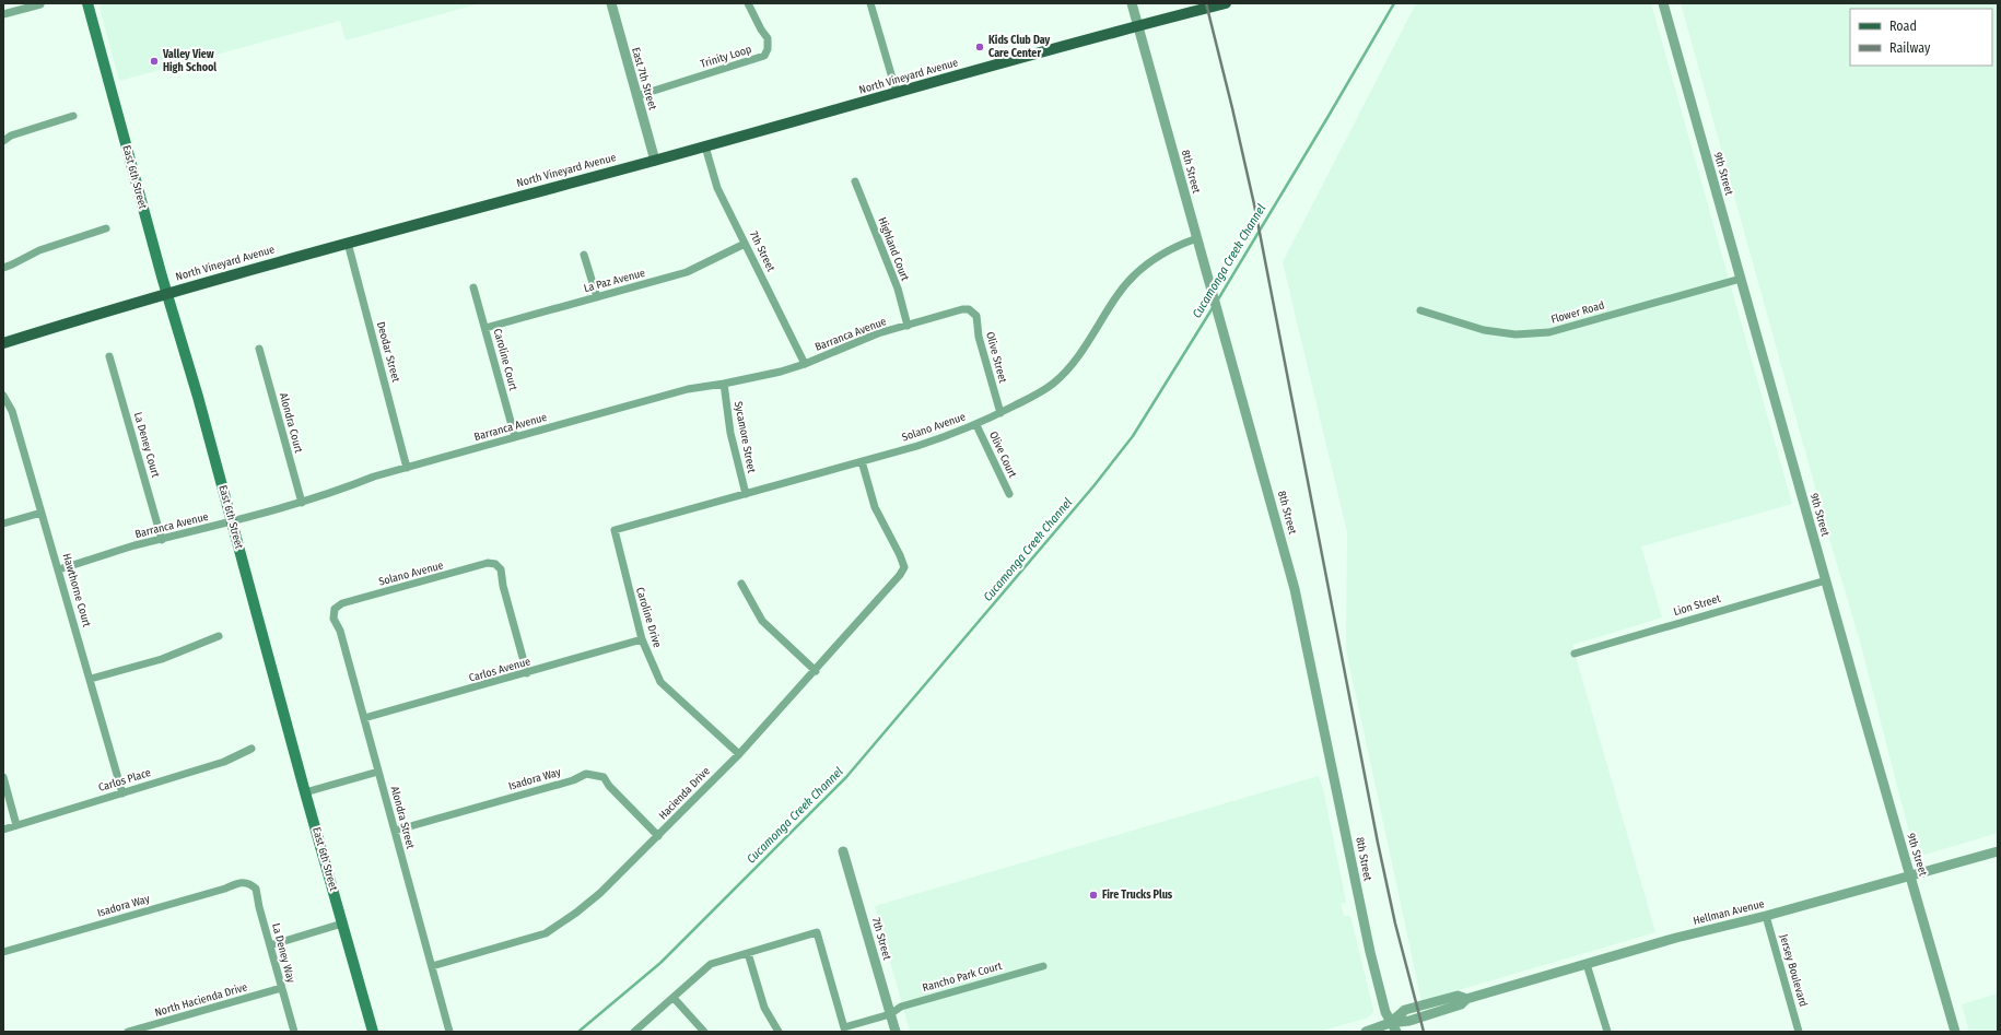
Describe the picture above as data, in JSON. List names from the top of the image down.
{
  "streets": {
    "main road": ["North Vineyard Avenue", "East 6th Street"],
    "street": [
      "Trinity Loop",
      "East 7th Street",
      "8th Street",
      "9th Street",
      "Highland Court",
      "7th Street",
      "La Paz Avenue",
      "Flower Road",
      "Barranca Avenue",
      "Deodar Street",
      "Olive Street",
      "Caroline Court",
      "Alondra Court",
      "Solano Avenue",
      "Sycamore Street",
      "La Deney Court",
      "Olive Court",
      "Hawthorne Court",
      "Lion Street",
      "Caroline Drive",
      "Carlos Avenue",
      "Isadora Way",
      "Carlos Place",
      "Hacienda Drive",
      "Alondra Street",
      "Hellman Avenue",
      "La Deney Way",
      "Jersey Boulevard",
      "Rancho Park Court",
      "North Hacienda Drive"
    ]
  },
  "crossings": [
    ["Trinity Loop", "East 7th Street"],
    ["North Vineyard Avenue", "East 7th Street"],
    ["North Vineyard Avenue", "8th Street"],
    ["North Vineyard Avenue", "East 6th Street"],
    ["North Vineyard Avenue", "7th Street"],
    ["North Vineyard Avenue", "Deodar Street"],
    ["8th Street", "Solano Avenue"],
    ["8th Street", "Hellman Avenue"],
    ["9th Street", "Flower Road"],
    ["9th Street", "Lion Street"],
    ["9th Street", "Hellman Avenue"],
    ["East 6th Street", "Barranca Avenue"],
    ["Highland Court", "Barranca Avenue"],
    ["7th Street", "La Paz Avenue"],
    ["7th Street", "Barranca Avenue"],
    ["7th Street", "Rancho Park Court"],
    ["La Paz Avenue", "Caroline Court"],
    ["Barranca Avenue", "Deodar Street"],
    ["Barranca Avenue", "Olive Street"],
    ["Barranca Avenue", "Caroline Court"],
    ["Barranca Avenue", "Alondra Court"],
    ["Barranca Avenue", "Sycamore Street"],
    ["Barranca Avenue", "La Deney Court"],
    ["Barranca Avenue", "Hawthorne Court"],
    ["Olive Street", "Solano Avenue"],
    ["Solano Avenue", "Sycamore Street"],
    ["Solano Avenue", "Olive Court"],
    ["Solano Avenue", "Caroline Drive"],
    ["Solano Avenue", "Carlos Avenue"],
    ["Solano Avenue", "Hacienda Drive"],
    ["Solano Avenue", "Alondra Street"],
    ["Hawthorne Court", "Carlos Place"],
    ["Caroline Drive", "Carlos Avenue"],
    ["Caroline Drive", "Hacienda Drive"],
    ["Carlos Avenue", "Alondra Street"],
    ["Isadora Way", "Hacienda Drive"],
    ["Isadora Way", "Alondra Street"],
    ["Isadora Way", "La Deney Way"],
    ["Hacienda Drive", "Alondra Street"],
    ["Hellman Avenue", "Jersey Boulevard"],
    ["La Deney Way", "North Hacienda Drive"]
  ],
  "water": ["Cucamonga Creek Channel"],
  "places": ["Kids Club Day Care Center", "Valley View High School", "Fire Trucks Plus"],
  "legend": ["Road", "Railway"]
}
